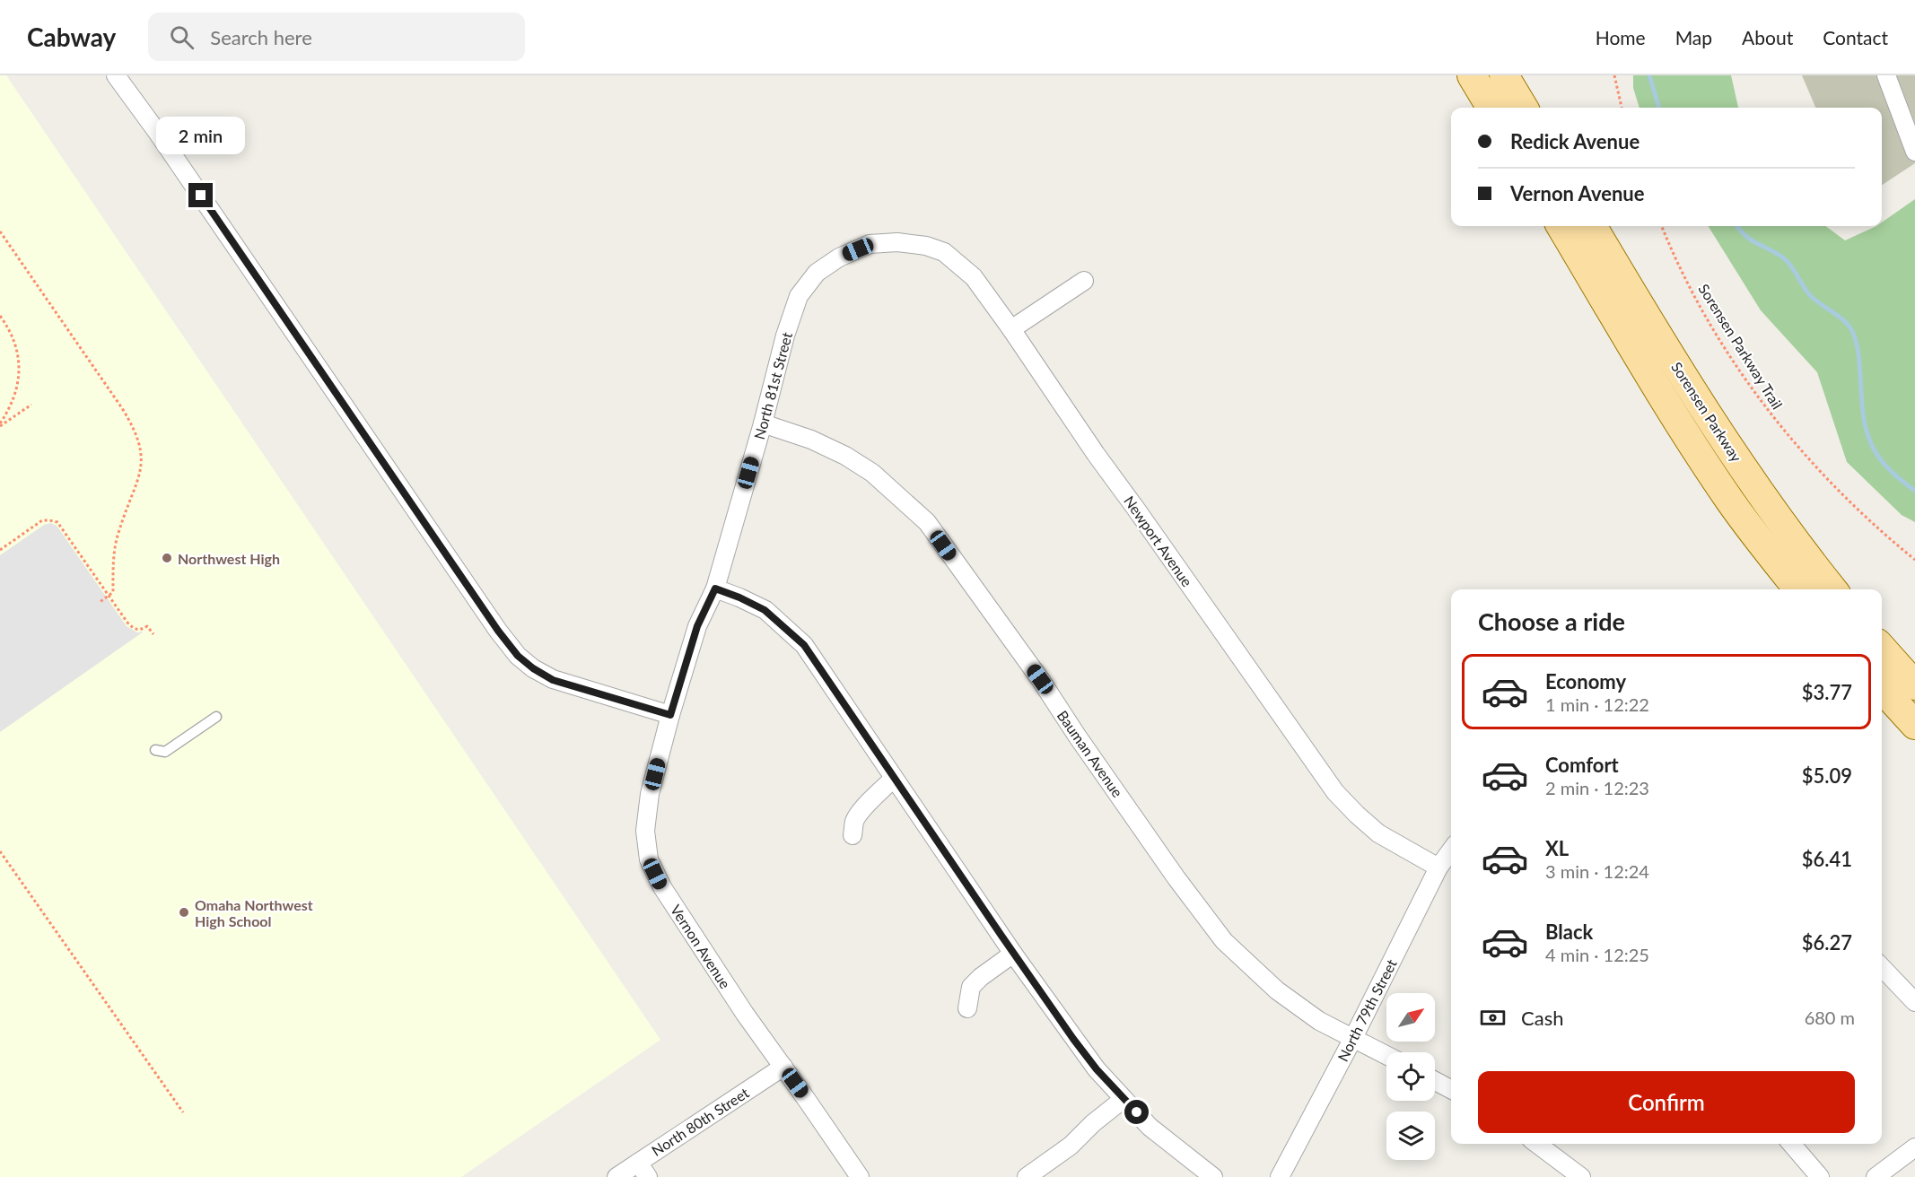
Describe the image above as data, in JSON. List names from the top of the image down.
{
  "streets": {
    "main road": ["Sorensen Parkway"],
    "street": [
      "North 81st Street",
      "Newport Avenue",
      "Bauman Avenue",
      "Vernon Avenue",
      "North 79th Street",
      "North 80th Street"
    ],
    "path": ["Sorensen Parkway Trail"]
  },
  "crossings": [
    ["North 81st Street", "Newport Avenue"],
    ["North 81st Street", "Bauman Avenue"],
    ["North 81st Street", "Vernon Avenue"],
    ["Newport Avenue", "North 79th Street"],
    ["Bauman Avenue", "North 79th Street"],
    ["Vernon Avenue", "North 80th Street"]
  ],
  "places": ["Northwest High", "Omaha Northwest High School"],
  "north": "top right",
  "page": {
    "header": "Cabway",
    "search": "Search here",
    "nav": [
      "Home",
      "Map",
      "About",
      "Contact"
    ],
    "banner": ["Redick Avenue", "Vernon Avenue"],
    "bubble": "2 min",
    "heading": "Choose a ride",
    "list": [
      {
        "name": "Economy",
        "note": "1 min · 12:22",
        "value": "$3.77"
      },
      {
        "name": "Comfort",
        "note": "2 min · 12:23",
        "value": "$5.09"
      },
      {
        "name": "XL",
        "note": "3 min · 12:24",
        "value": "$6.41"
      },
      {
        "name": "Black",
        "note": "4 min · 12:25",
        "value": "$6.27"
      }
    ],
    "pay": ["Cash", "680 m"],
    "buttons": "Confirm"
  }
}
